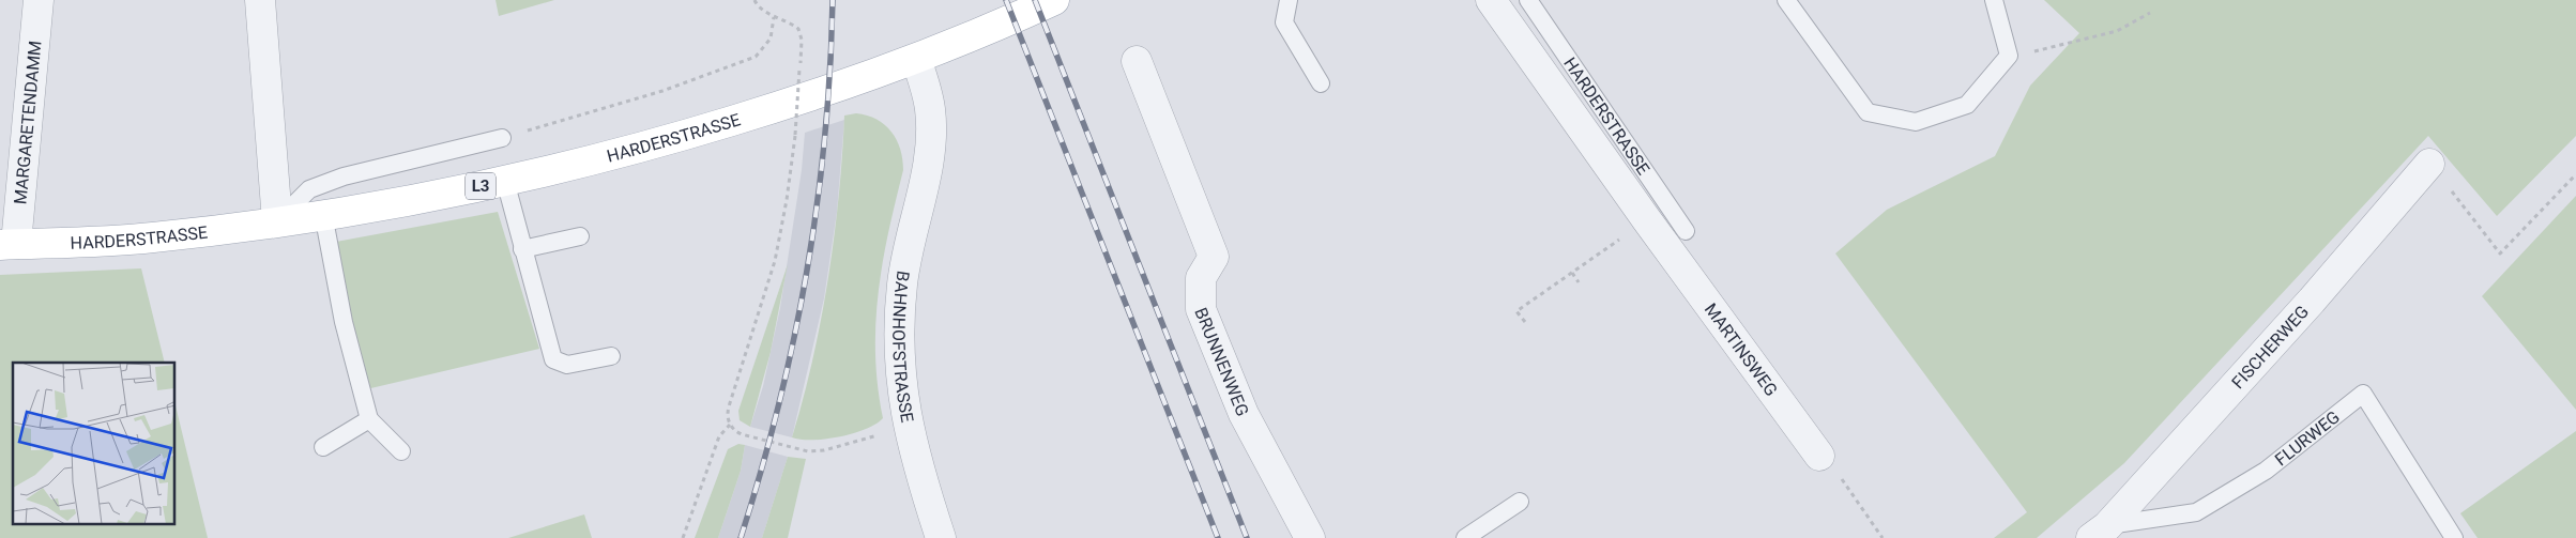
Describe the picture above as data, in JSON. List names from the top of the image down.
{
  "streets": {
    "main road": ["HARDERSTRASSE", "L3"],
    "street": [
      "MARGARETENDAMM",
      "BAHNHOFSTRASSE",
      "FISCHERWEG",
      "MARTINSWEG",
      "BRUNNENWEG"
    ],
    "lane": ["FLURWEG"]
  },
  "crossings": [
    ["HARDERSTRASSE", "MARGARETENDAMM"],
    ["HARDERSTRASSE", "BAHNHOFSTRASSE"],
    ["HARDERSTRASSE", "MARTINSWEG"],
    ["FISCHERWEG", "FLURWEG"]
  ]
}
